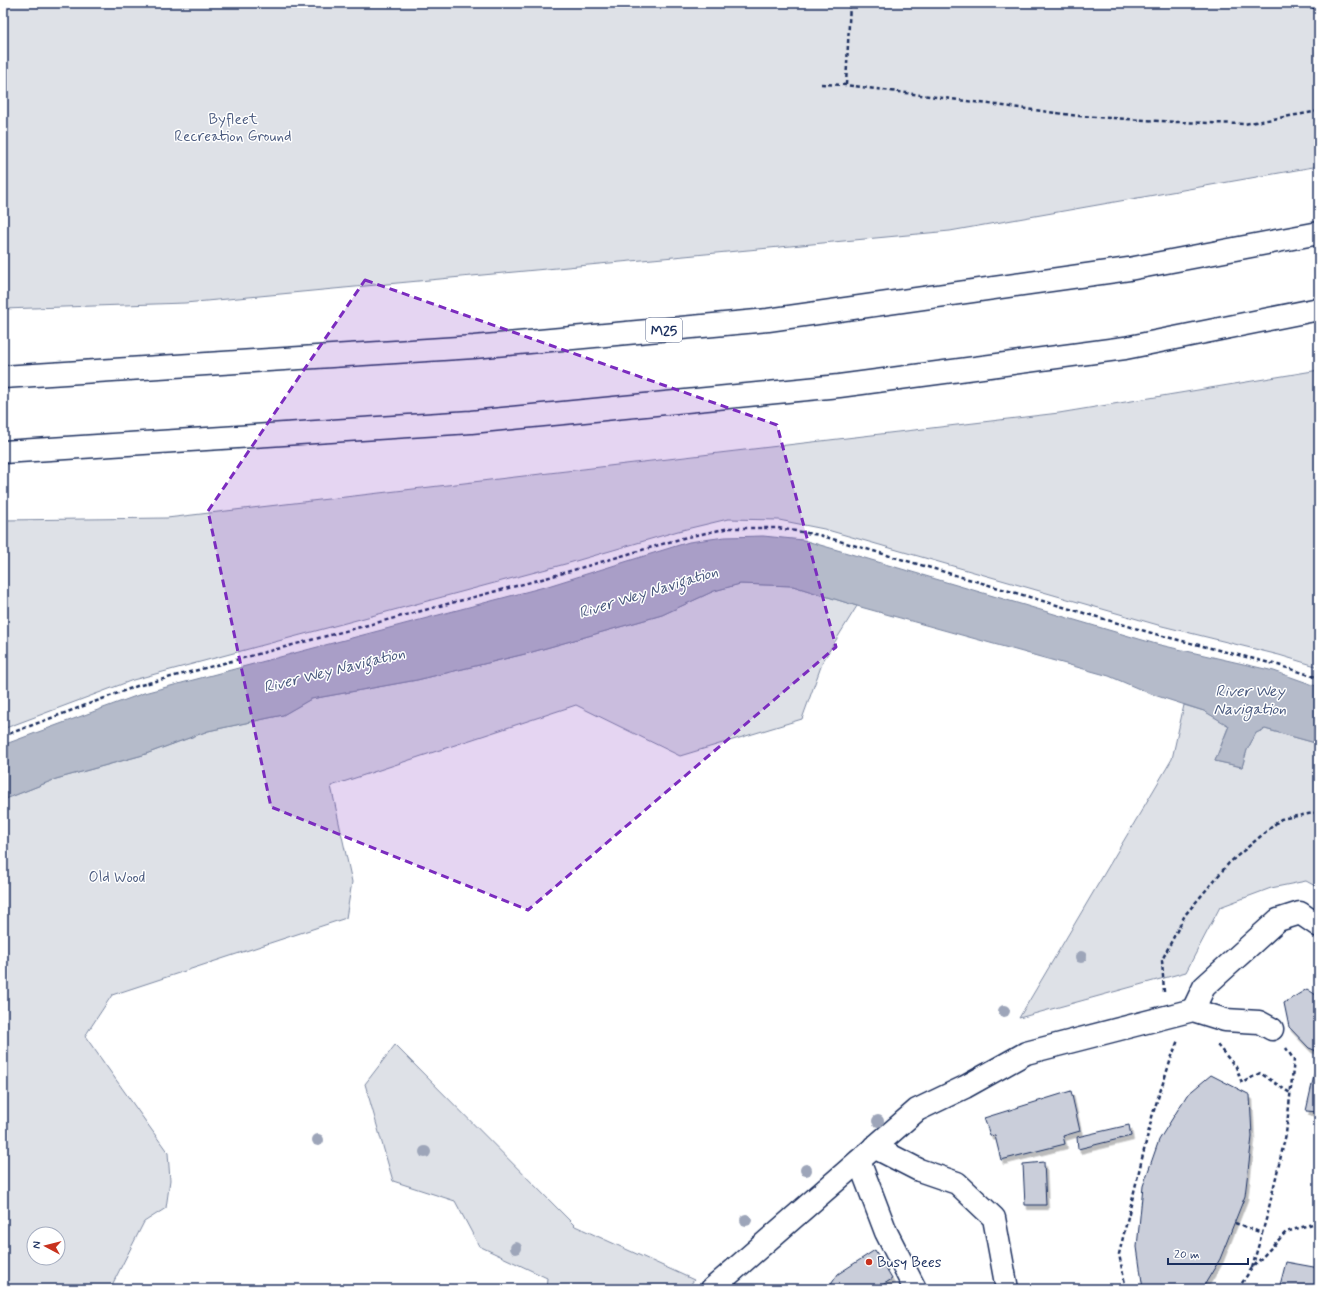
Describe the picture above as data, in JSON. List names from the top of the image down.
{
  "streets": {
    "main road": ["M25"]
  },
  "water": ["River Wey Navigation"],
  "parks": ["Byfleet Recreation Ground", "Old Wood"],
  "places": ["Busy Bees"],
  "scale_bar": "20 m",
  "north": "left"
}
